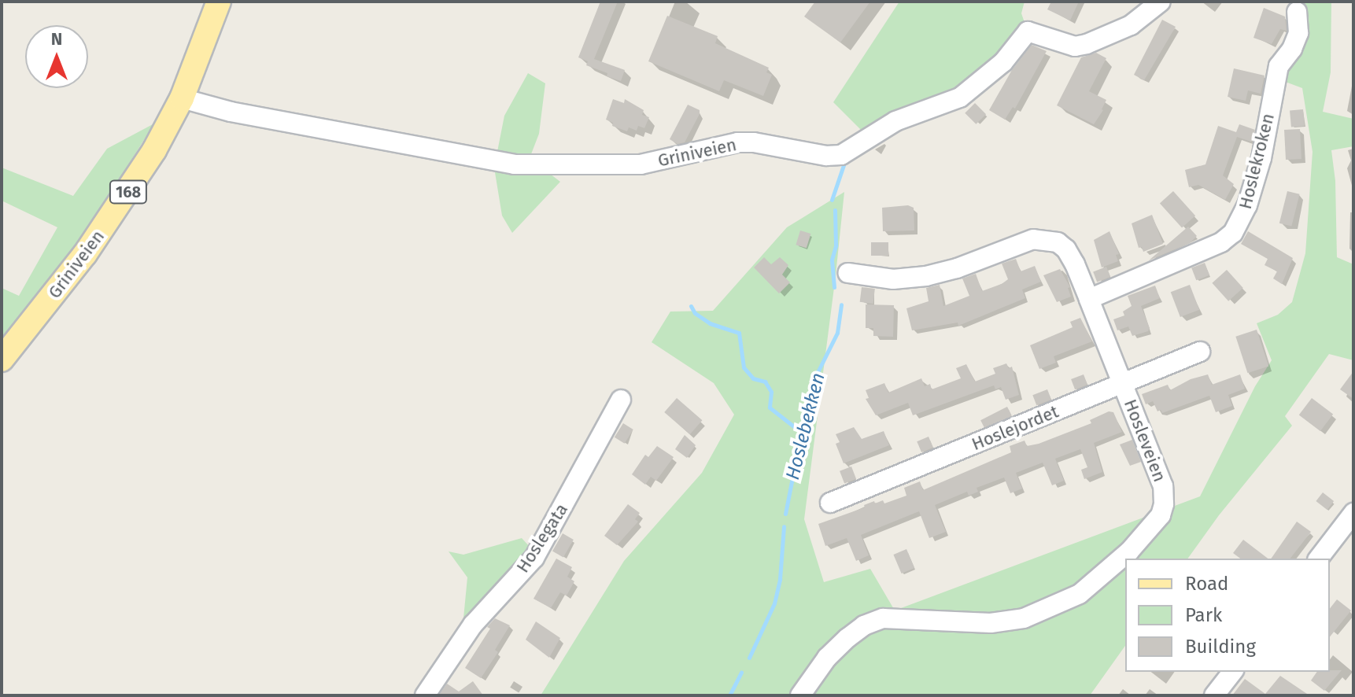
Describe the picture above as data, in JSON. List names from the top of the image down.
{
  "streets": {
    "main road": ["Griniveien", "168"],
    "street": [
      "Hoslekroken",
      "Hoslejordet",
      "Hosleveien",
      "Hoslegata"
    ]
  },
  "crossings": [
    ["Hoslekroken", "Hosleveien"],
    ["Hoslejordet", "Hosleveien"]
  ],
  "water": ["Hoslebekken"],
  "legend": ["Road", "Park", "Building"],
  "north": "top"
}
